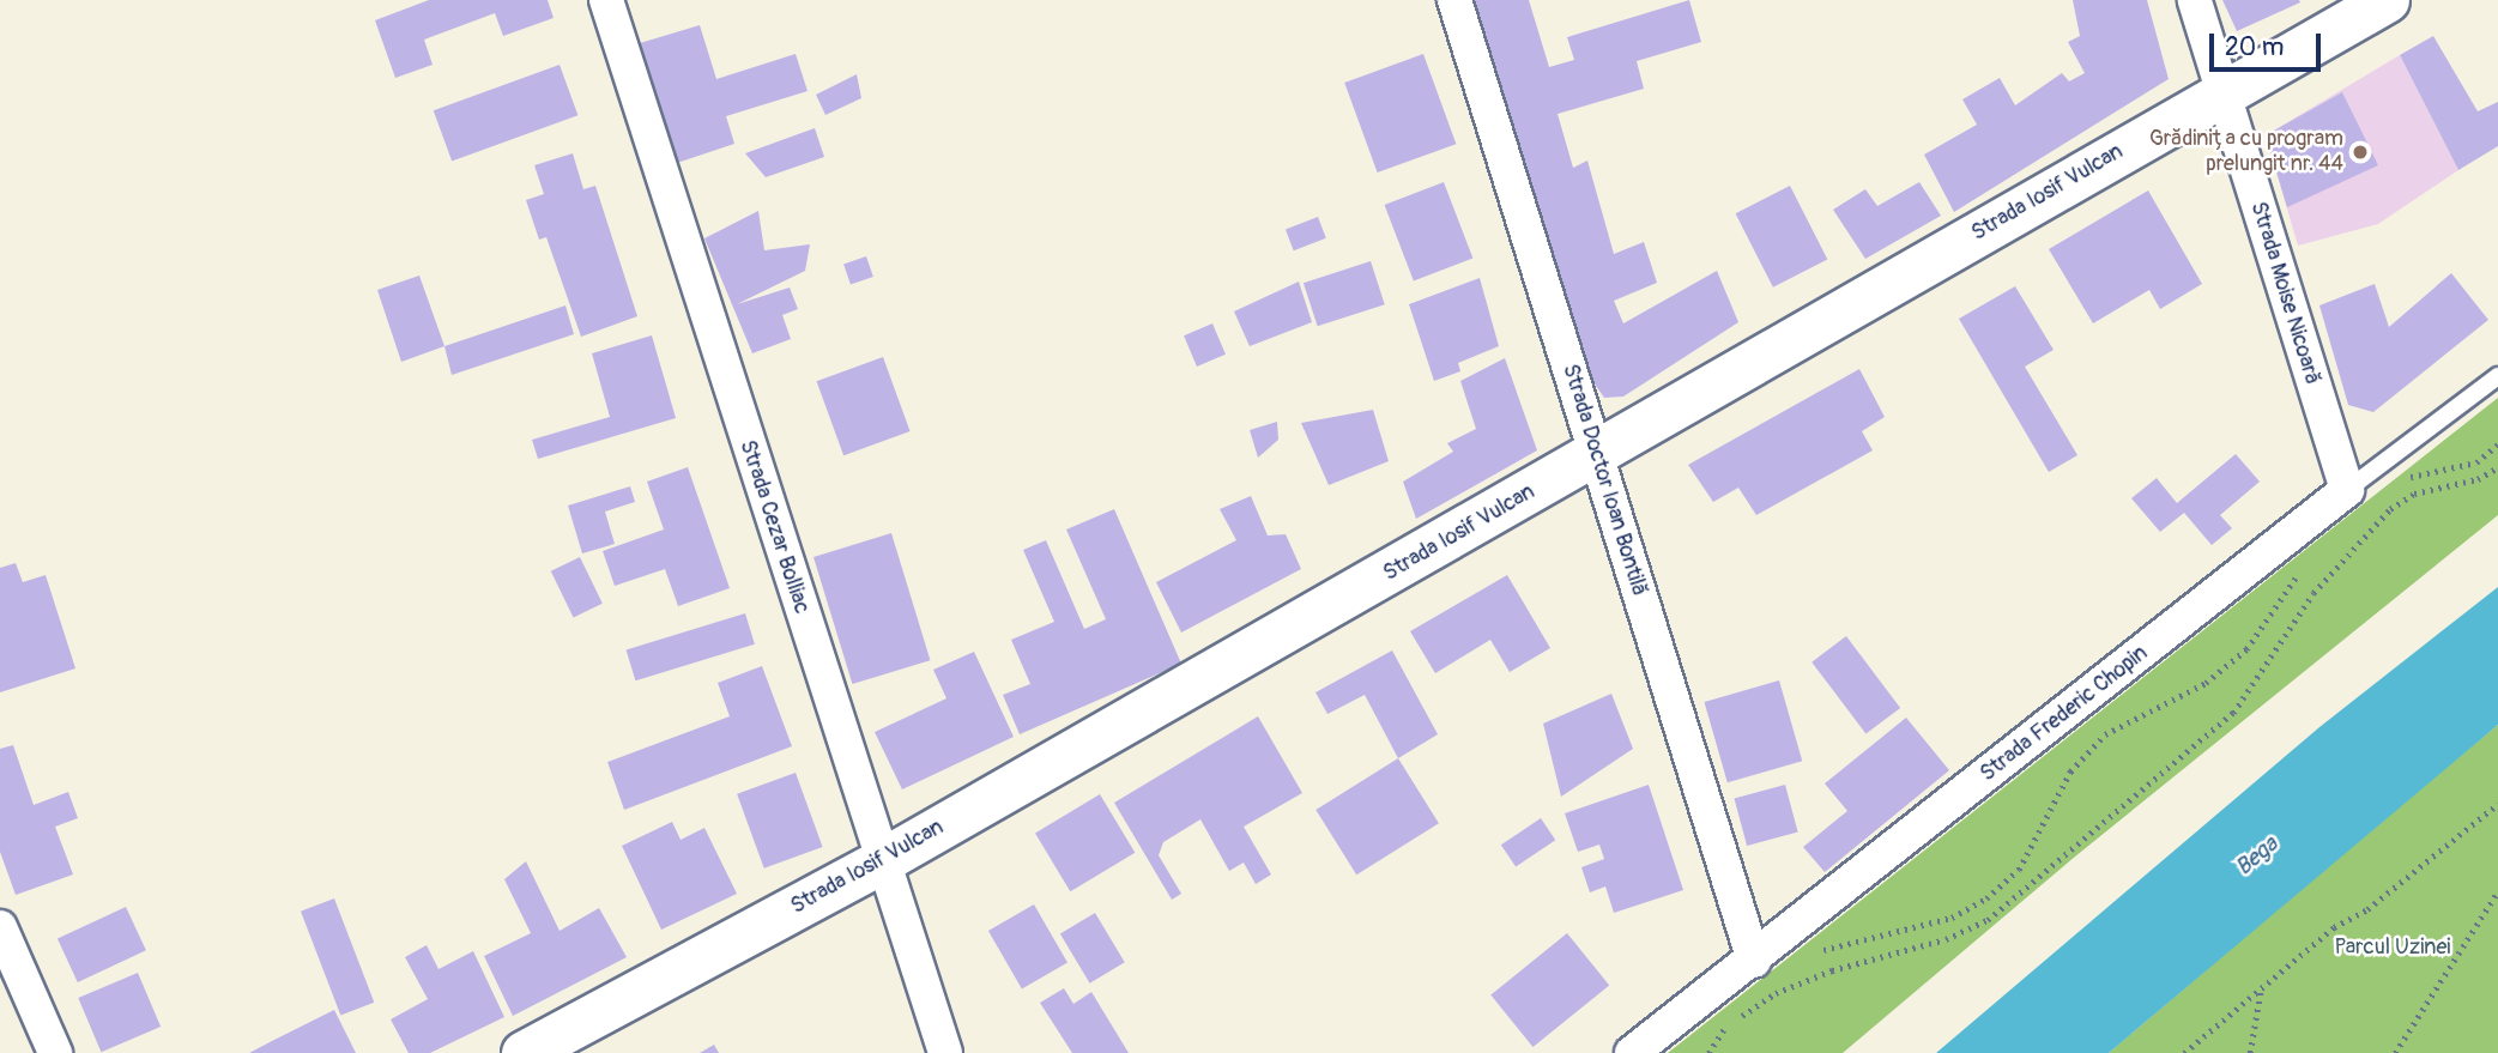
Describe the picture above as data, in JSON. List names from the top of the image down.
{
  "streets": {
    "street": [
      "Strada Iosif Vulcan",
      "Strada Moise Nicoară",
      "Strada Doctor Ioan Bontilă",
      "Strada Cezar Bolliac",
      "Strada Frederic Chopin"
    ]
  },
  "crossings": [
    ["Strada Iosif Vulcan", "Strada Moise Nicoară"],
    ["Strada Iosif Vulcan", "Strada Doctor Ioan Bontilă"],
    ["Strada Iosif Vulcan", "Strada Cezar Bolliac"],
    ["Strada Moise Nicoară", "Strada Frederic Chopin"],
    ["Strada Doctor Ioan Bontilă", "Strada Frederic Chopin"]
  ],
  "water": ["Bega"],
  "parks": ["Parcul Uzinei"],
  "places": ["Grădinița cu program prelungit nr. 44"],
  "scale_bar": "20 m"
}
